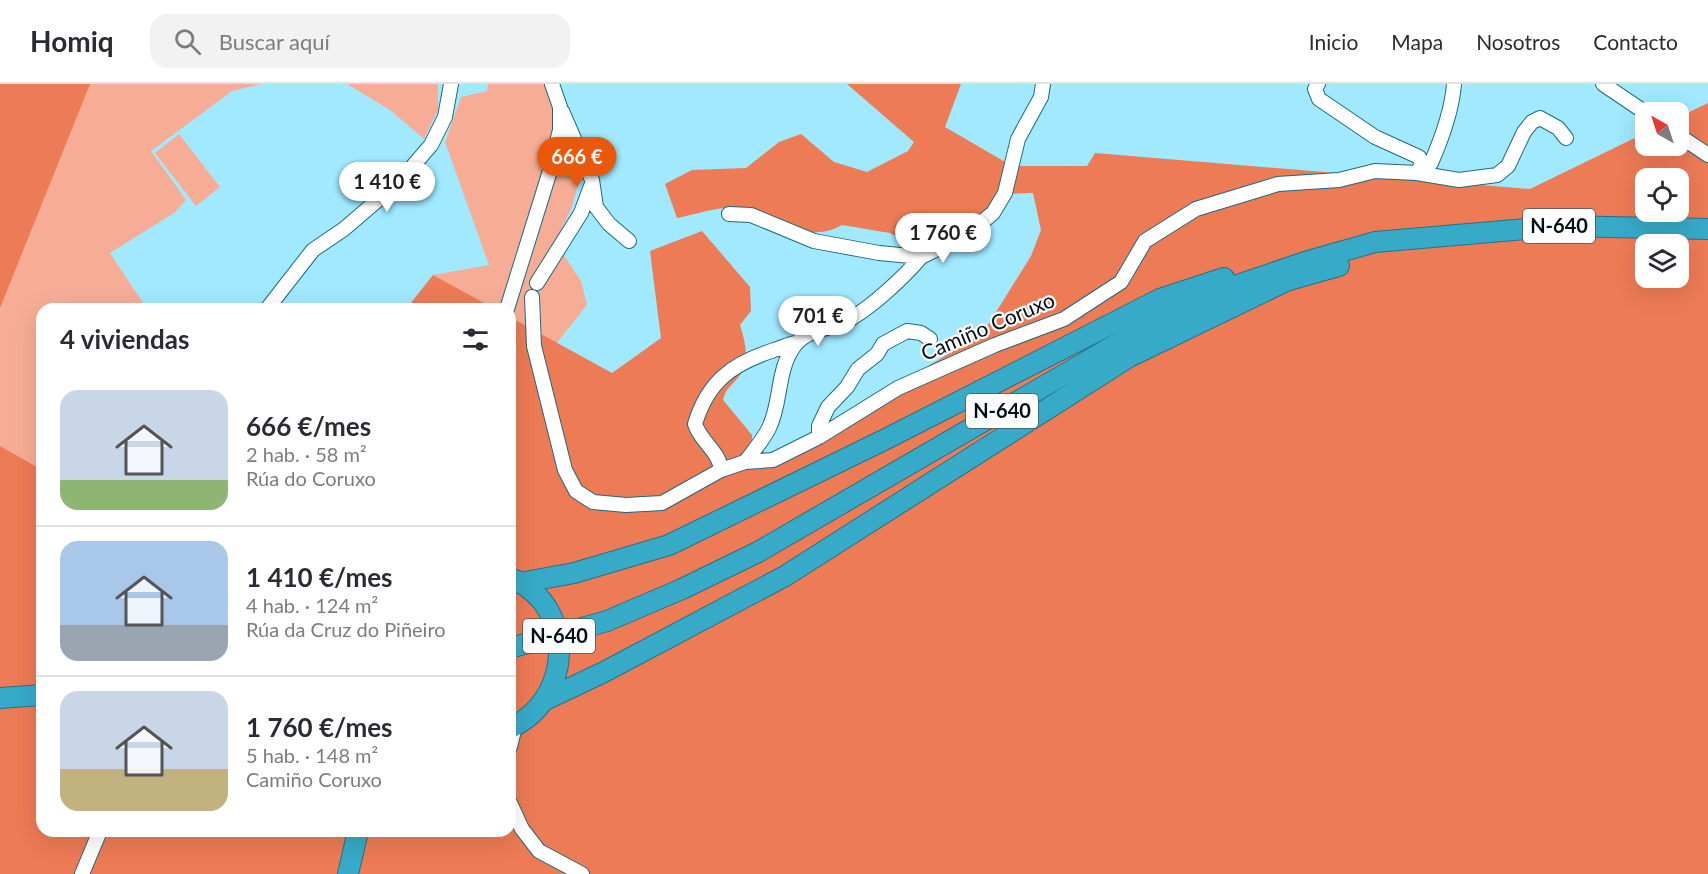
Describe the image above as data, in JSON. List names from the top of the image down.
{
  "streets": {
    "highway": ["N-640"],
    "street": ["Camiño Coruxo"]
  },
  "north": "top left",
  "page": {
    "header": "Homiq",
    "search": "Buscar aquí",
    "nav": [
      "Inicio",
      "Mapa",
      "Nosotros",
      "Contacto"
    ],
    "price": [
      "666 €",
      "1 410 €",
      "1 760 €",
      "701 €"
    ],
    "heading": "4 viviendas",
    "list": [
      {
        "name": "666 €/mes",
        "note": "2 hab. · 58 m² · Rúa do Coruxo"
      },
      {
        "name": "1 410 €/mes",
        "note": "4 hab. · 124 m² · Rúa da Cruz do Piñeiro"
      },
      {
        "name": "1 760 €/mes",
        "note": "5 hab. · 148 m² · Camiño Coruxo"
      }
    ]
  }
}
